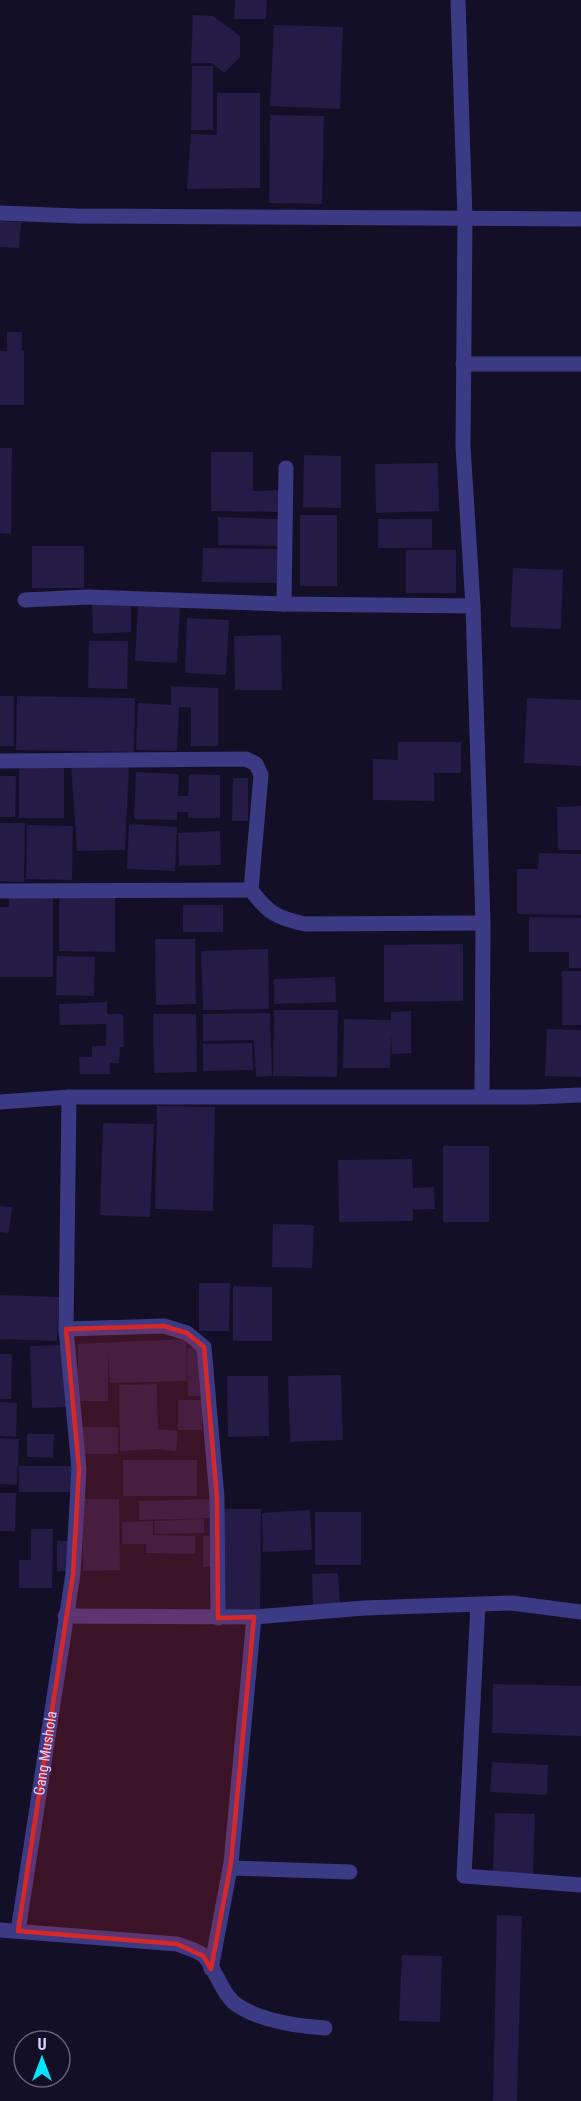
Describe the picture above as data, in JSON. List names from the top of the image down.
{
  "streets": {
    "street": ["Gang Mushola"]
  },
  "north": "top"
}
